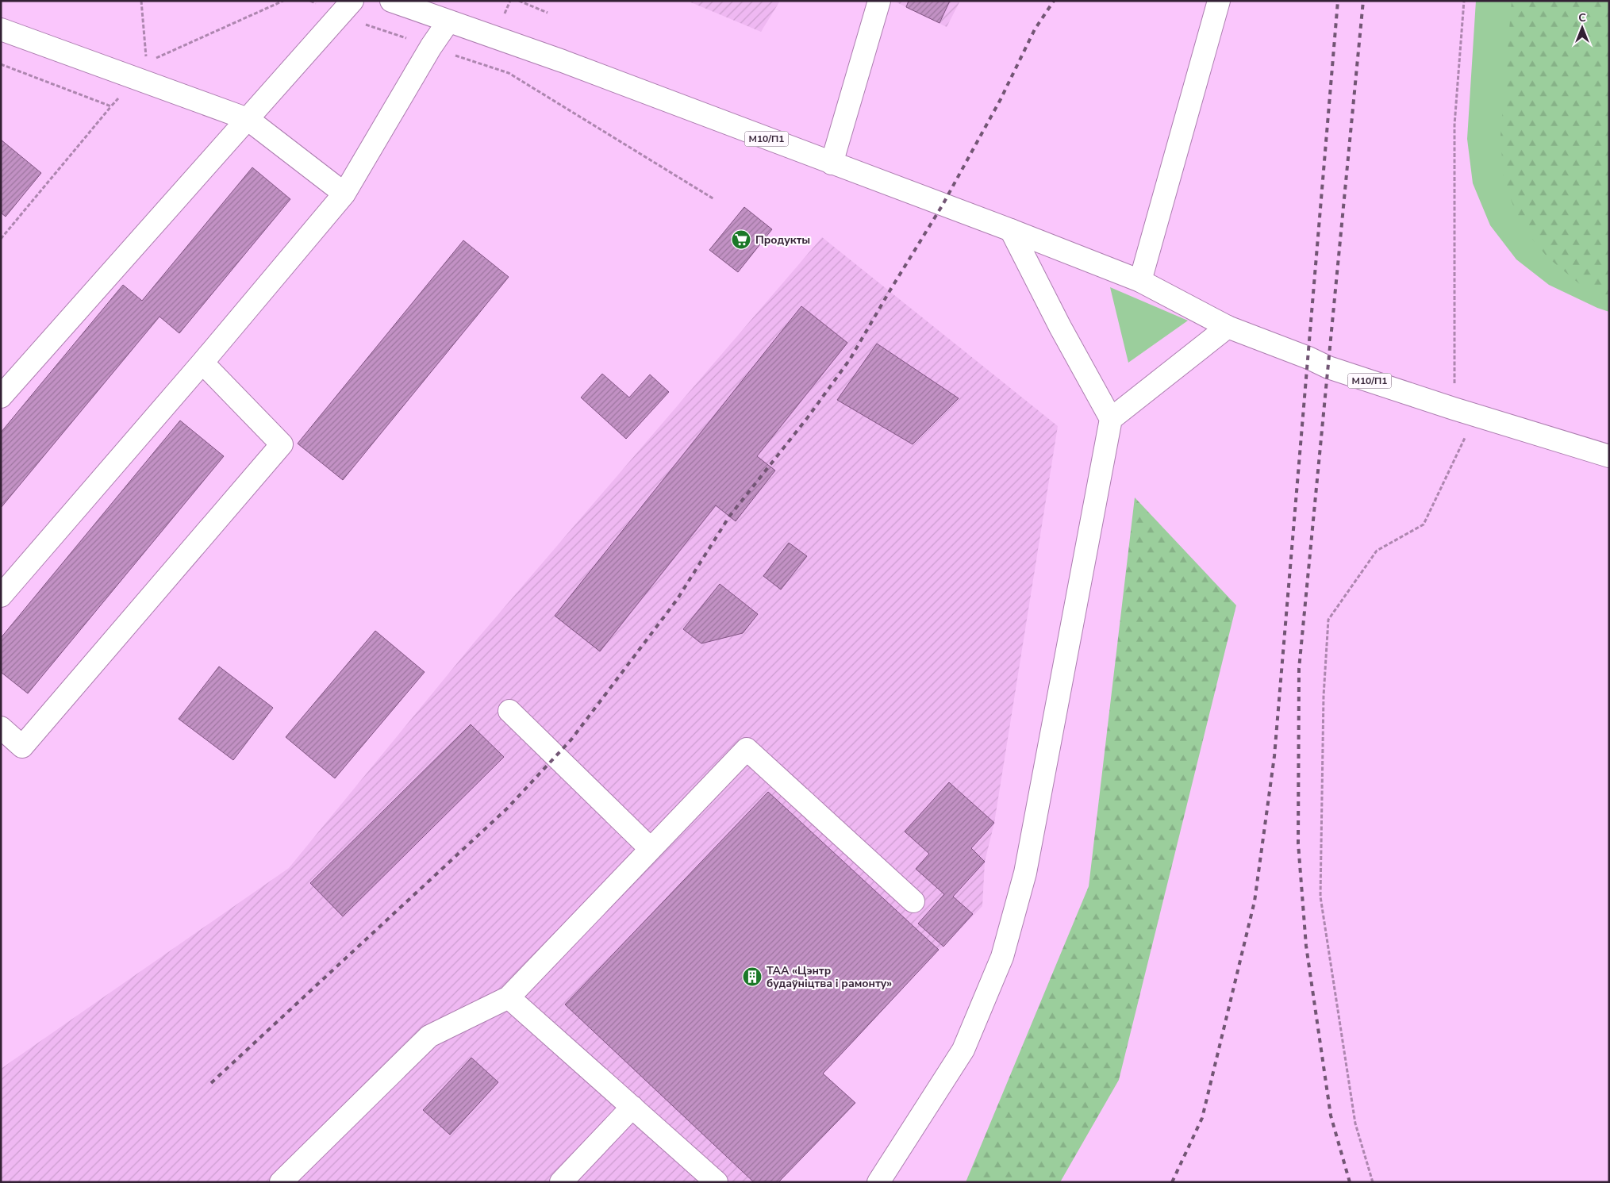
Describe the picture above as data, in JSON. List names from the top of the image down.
{
  "streets": {
    "street": ["М10/П1"]
  },
  "places": {
    "supermarket": ["Продукты"],
    "building": ["ТАА «Цэнтр будаўніцтва і рамонту»"]
  },
  "north": "top"
}
